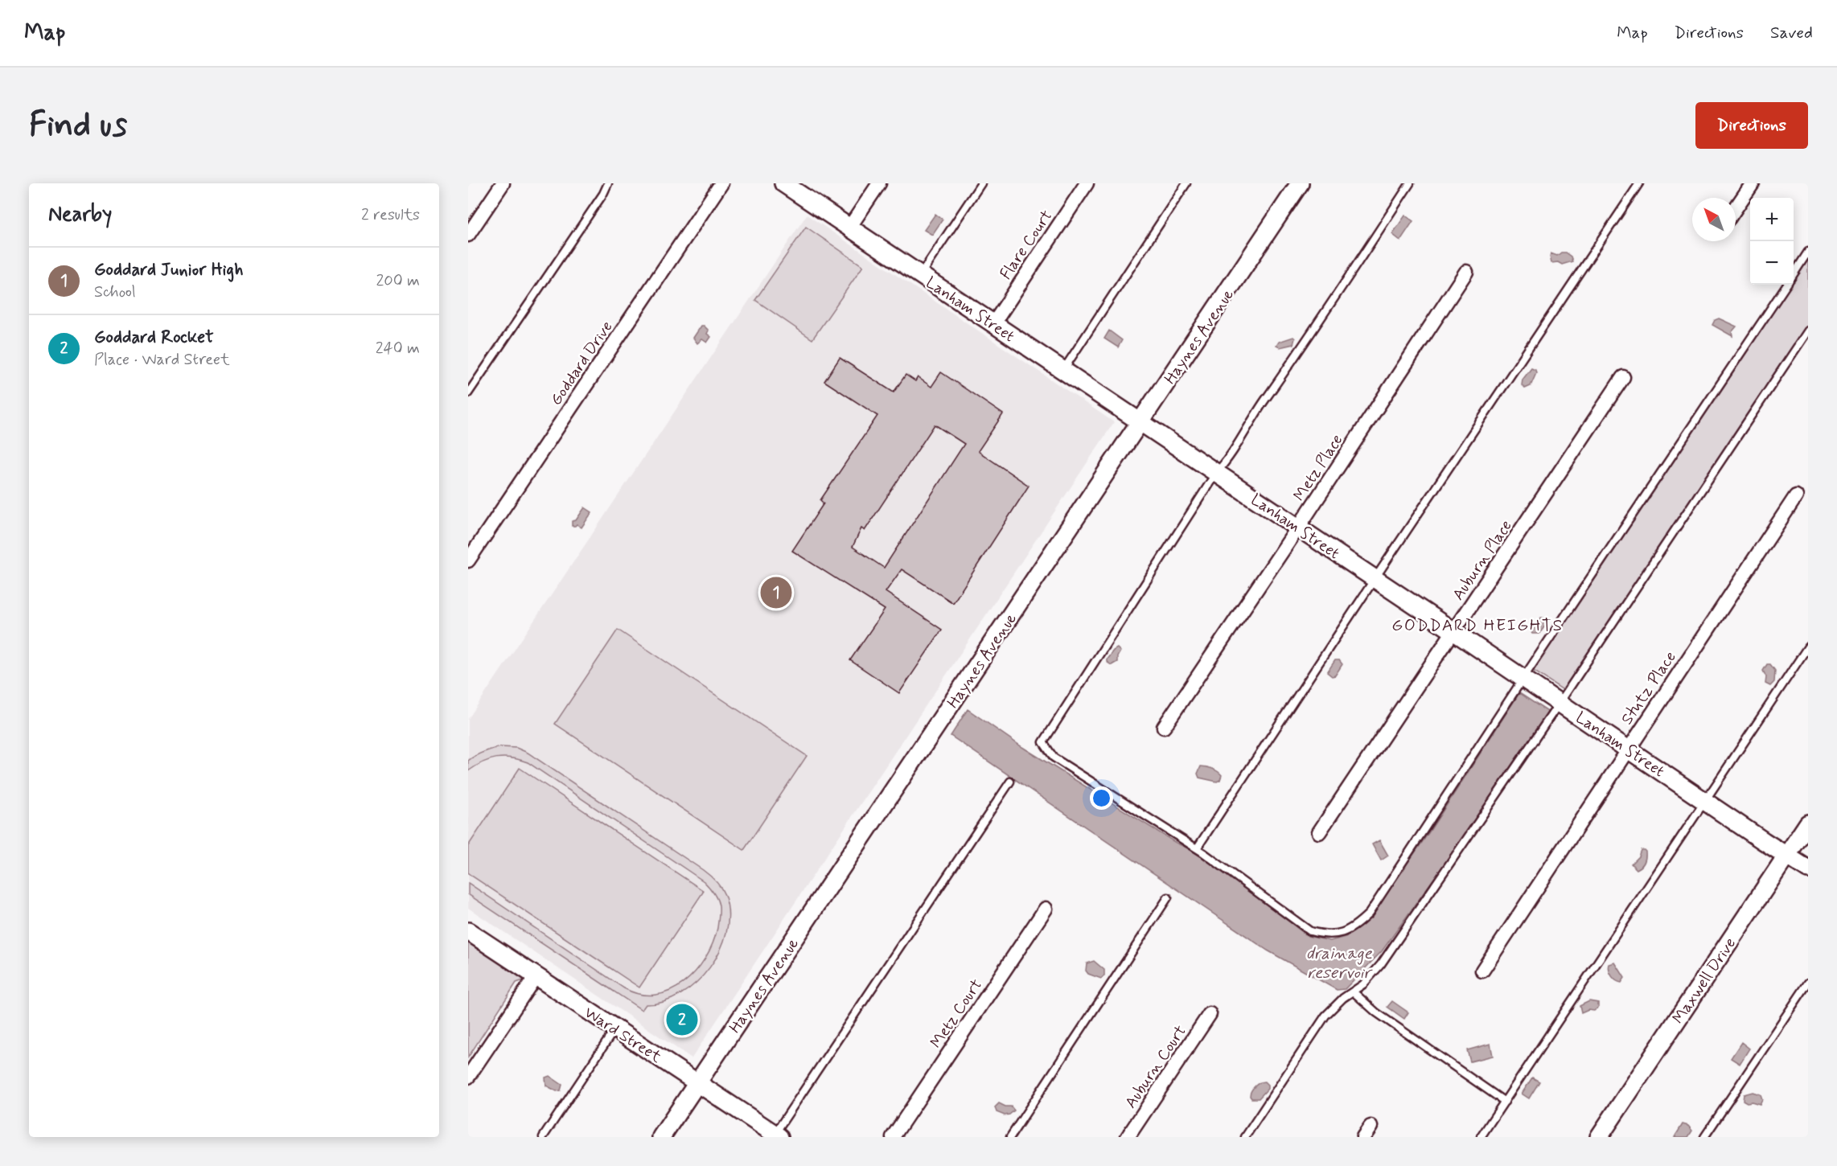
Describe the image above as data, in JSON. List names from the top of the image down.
{
  "streets": {
    "street": [
      "Flare Court",
      "Lanham Street",
      "Haynes Avenue",
      "Goddard Drive",
      "Metz Place",
      "Auburn Place",
      "Stutz Place",
      "Maxwell Drive",
      "Metz Court",
      "Ward Street",
      "Auburn Court"
    ]
  },
  "crossings": [
    ["Flare Court", "Lanham Street"],
    ["Lanham Street", "Haynes Avenue"],
    ["Lanham Street", "Metz Place"],
    ["Lanham Street", "Auburn Place"],
    ["Lanham Street", "Stutz Place"],
    ["Lanham Street", "Maxwell Drive"],
    ["Haynes Avenue", "Ward Street"]
  ],
  "districts": ["GODDARD HEIGHTS"],
  "water": ["drainage reservoir"],
  "north": "top left",
  "page": {
    "header": "Map",
    "nav": ["Map", "Directions", "Saved"],
    "buttons": "Directions",
    "title": "Find us",
    "heading": ["Nearby", "2 results"],
    "map_buttons": ["+", "−"],
    "list": [
      {
        "mark": "1",
        "name": "Goddard Junior High",
        "note": "School",
        "value": "200 m"
      },
      {
        "mark": "2",
        "name": "Goddard Rocket",
        "note": "Place · Ward Street",
        "value": "240 m"
      }
    ],
    "pins": ["1", "2"]
  }
}
